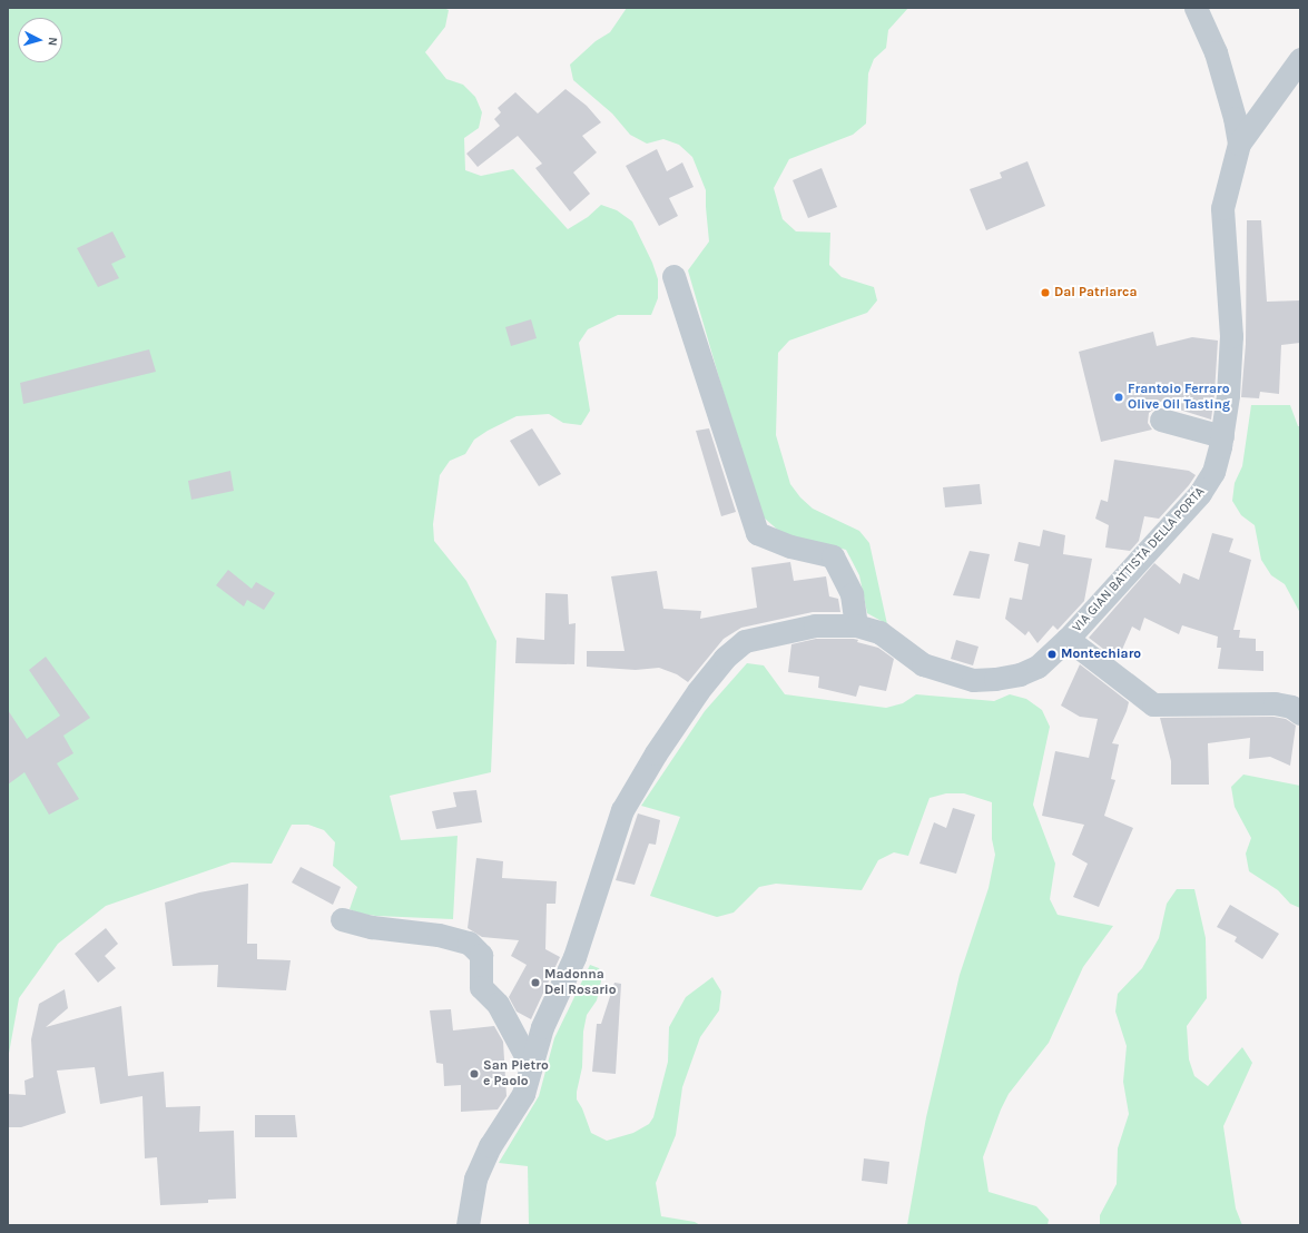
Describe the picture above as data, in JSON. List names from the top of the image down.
{
  "streets": {
    "street": ["VIA GIAN BATTISTA DELLA PORTA"]
  },
  "places": [
    "Dal Patriarca",
    "Frantoio Ferraro Olive Oil Tasting",
    "Montechiaro",
    "Madonna Del Rosario",
    "San Pietro e Paolo"
  ],
  "north": "right"
}
